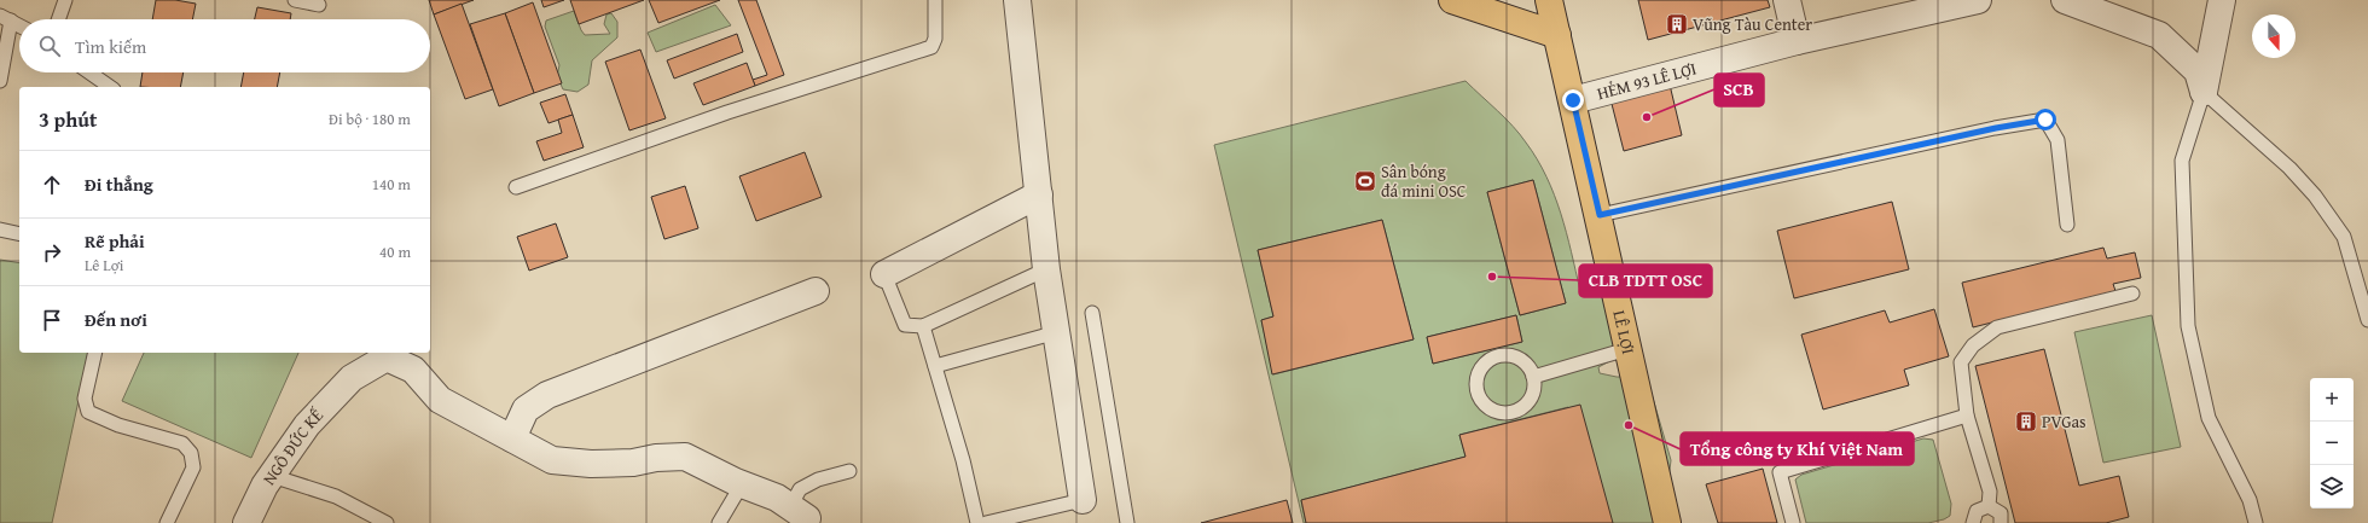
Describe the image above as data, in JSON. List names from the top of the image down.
{
  "streets": {
    "main road": ["LÊ LỢI"],
    "street": ["HẺM 93 LÊ LỢI", "NGÔ ĐỨC KẾ"]
  },
  "crossings": [
    ["HẺM 93 LÊ LỢI", "LÊ LỢI"]
  ],
  "places": {
    "building": ["Vũng Tàu Center", "PVGas"],
    "other": ["SCB", "CLB TDTT OSC", "Tổng công ty Khí Việt Nam"],
    "sports": ["Sân bóng đá mini OSC"]
  },
  "north": "bottom",
  "page": {
    "search": "Tìm kiếm",
    "heading": ["3 phút", "Đi bộ · 180 m"],
    "list": [
      ["Đi thẳng", "140 m"],
      ["Rẽ phải", "Lê Lợi", "40 m"],
      "Đến nơi"
    ],
    "map_buttons": ["+", "−"]
  }
}
